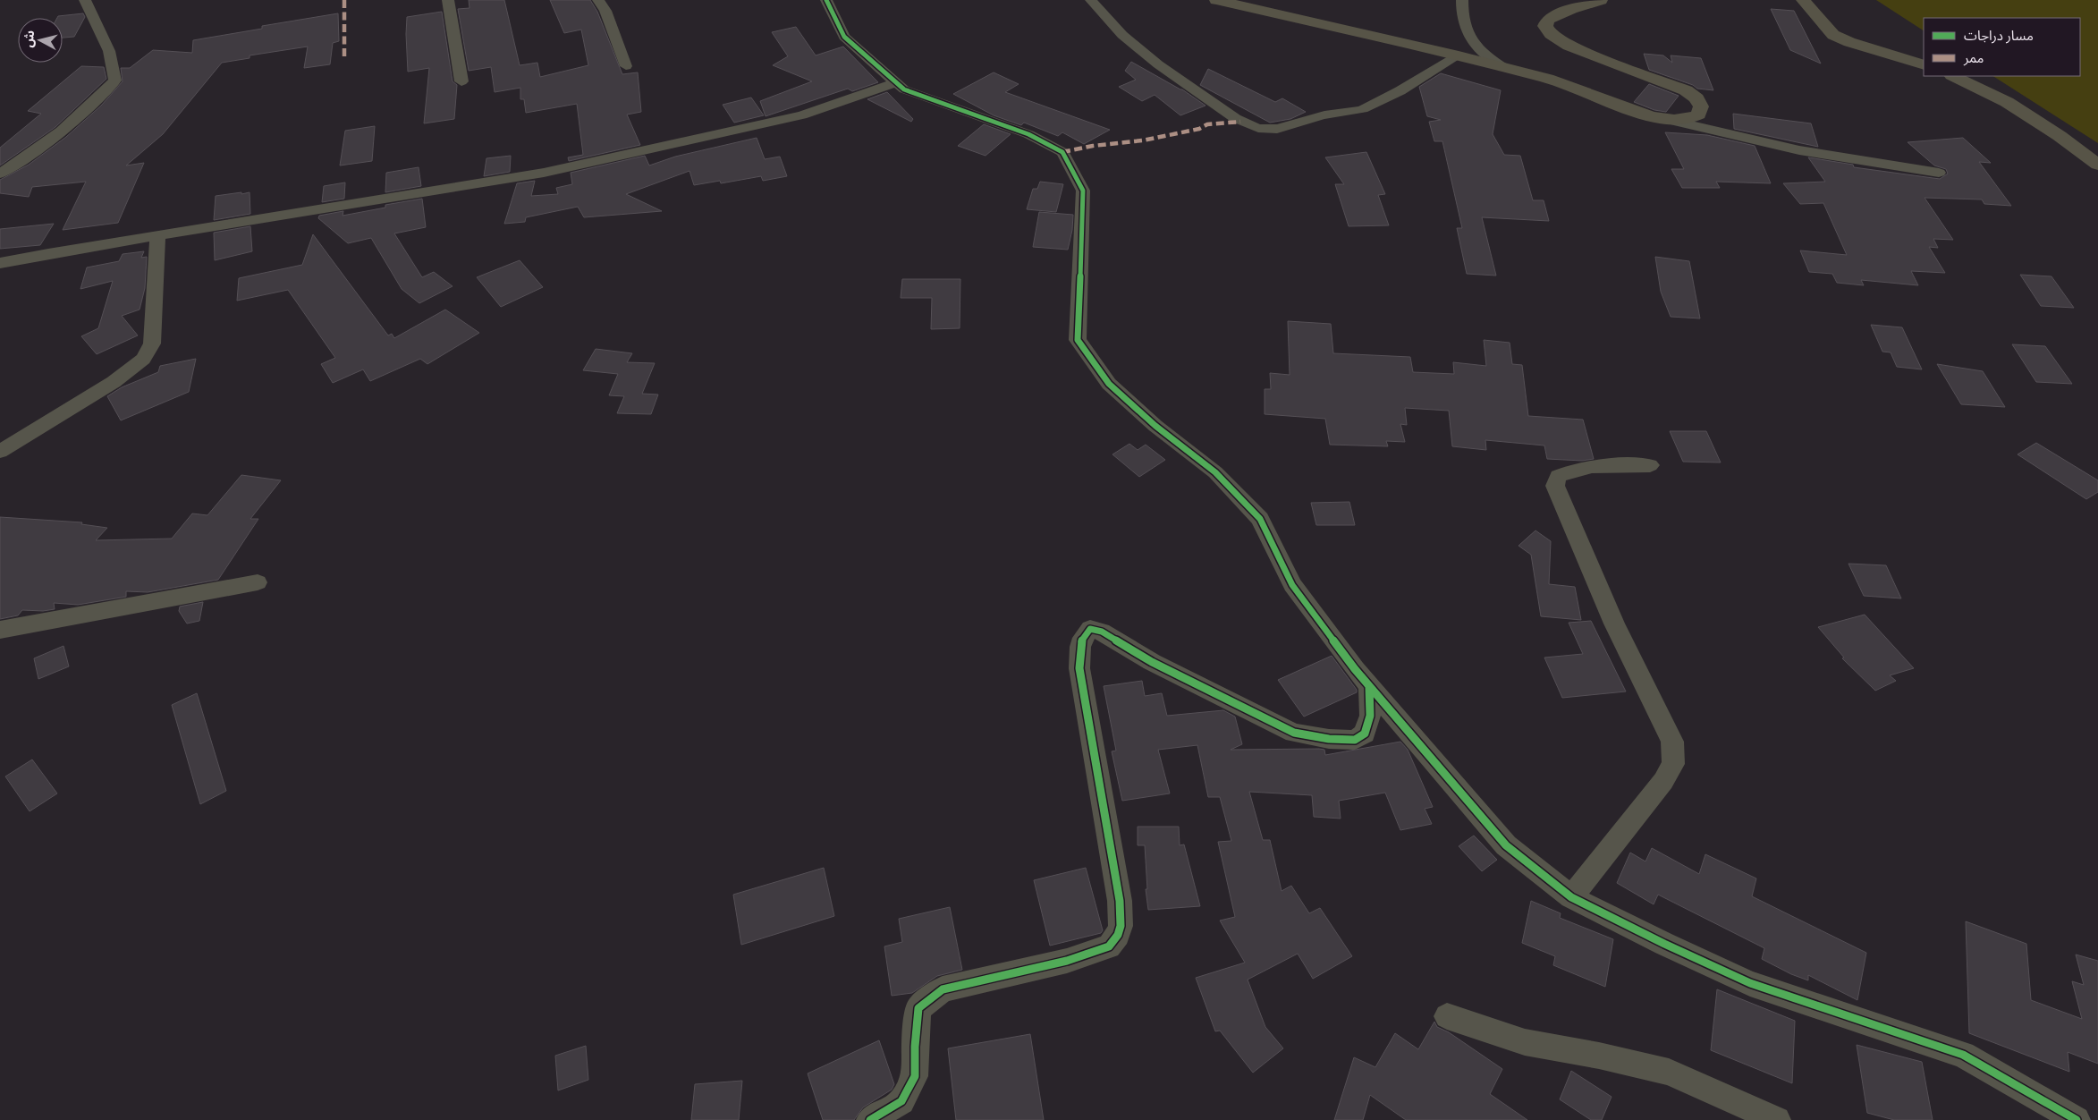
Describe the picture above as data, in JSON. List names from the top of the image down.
{
  "legend": ["مسار دراجات", "ممر"],
  "north": "left"
}
